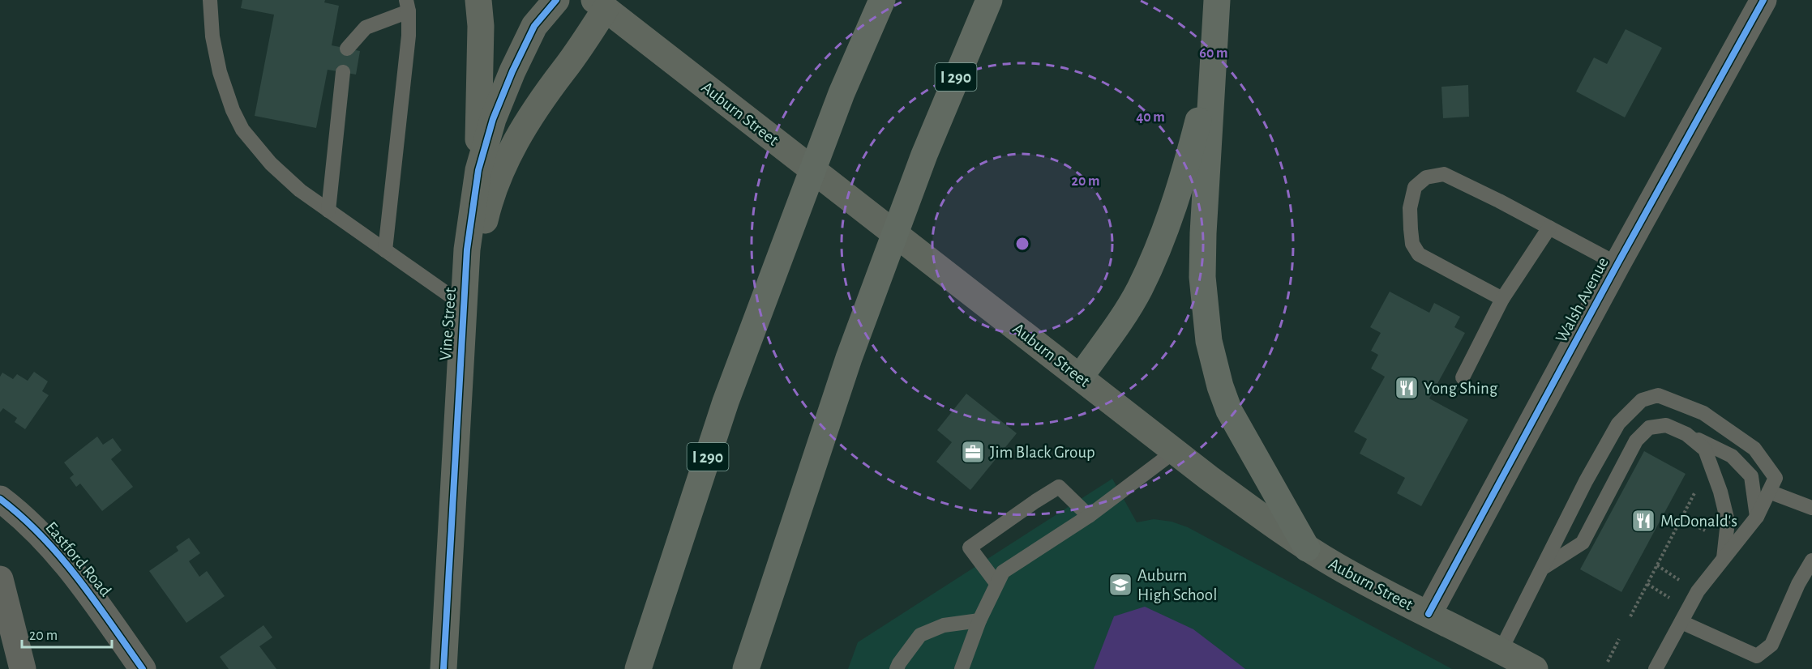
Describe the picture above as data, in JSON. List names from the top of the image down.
{
  "streets": {
    "highway": ["I 290"],
    "main road": ["Auburn Street", "Vine Street"],
    "street": ["Walsh Avenue", "Eastford Road"]
  },
  "crossings": [
    ["Auburn Street", "Walsh Avenue"],
    ["Auburn Street", "Vine Street"]
  ],
  "places": {
    "restaurant": ["Yong Shing", "McDonald's"],
    "office": ["Jim Black Group"],
    "school or university": ["Auburn High School"]
  },
  "scale_bar": "20 m",
  "rings": ["60 m", "40 m", "20 m"]
}
